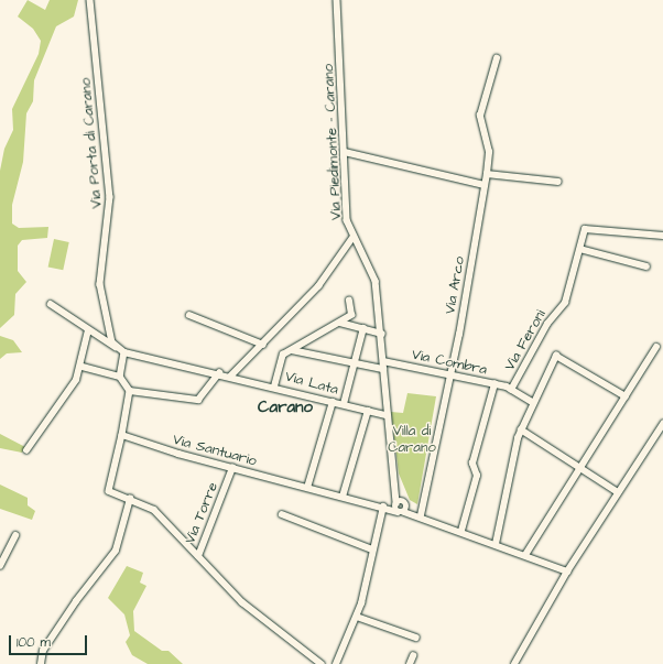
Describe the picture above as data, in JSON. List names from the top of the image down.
{
  "streets": {
    "street": [
      "Via Piedimonte - Carano",
      "Via Porta di Carano",
      "Via Arco",
      "Via Feroni",
      "Via Combra",
      "Via Lata",
      "Via Santuario",
      "Via Torre"
    ]
  },
  "crossings": [
    ["Via Piedimonte - Carano", "Via Combra"],
    ["Via Piedimonte - Carano", "Via Lata"],
    ["Via Piedimonte - Carano", "Via Santuario"],
    ["Via Arco", "Via Combra"],
    ["Via Feroni", "Via Combra"],
    ["Via Santuario", "Via Torre"]
  ],
  "districts": ["Carano"],
  "parks": ["Villa di Carano"],
  "scale_bar": "100 m"
}
